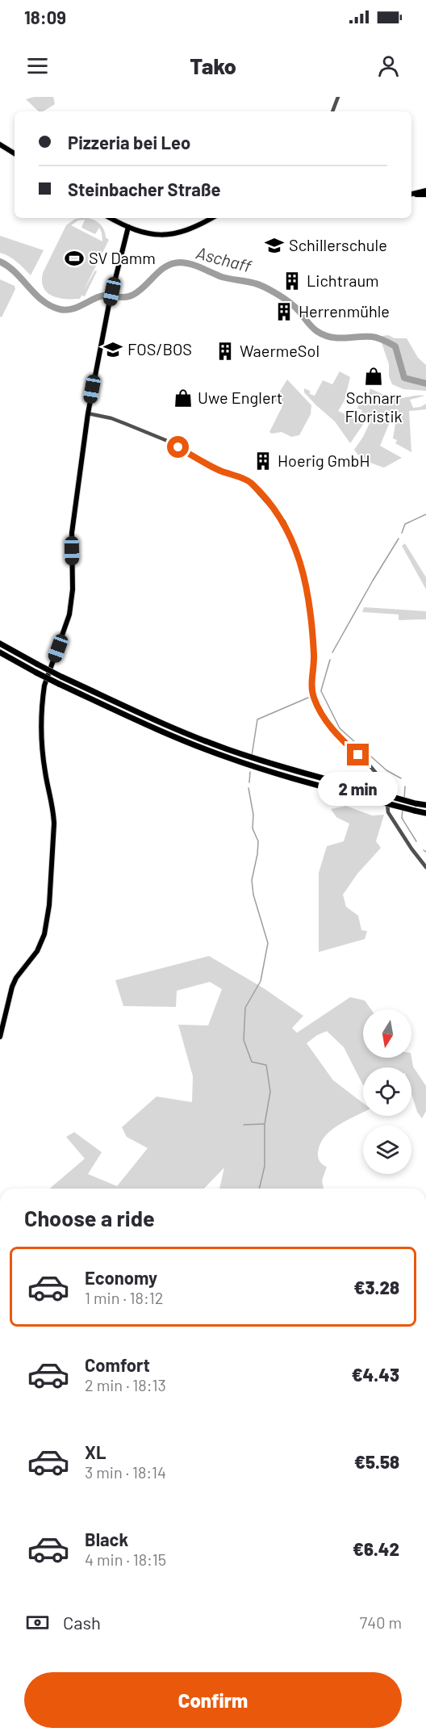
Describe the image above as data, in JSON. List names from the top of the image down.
{
  "water": ["Aschaff"],
  "places": {
    "school or university": ["Schillerschule", "FOS/BOS"],
    "sports": ["SV Damm"],
    "building": [
      "Lichtraum",
      "Herrenmühle",
      "WaermeSol",
      "Hoerig GmbH"
    ],
    "shop": ["Schnarr Floristik", "Uwe Englert"]
  },
  "north": "bottom",
  "page": {
    "status": "18:09",
    "header": "Tako",
    "banner": ["Pizzeria bei Leo", "Steinbacher Straße"],
    "bubble": "2 min",
    "heading": "Choose a ride",
    "list": [
      {
        "name": "Economy",
        "note": "1 min · 18:12",
        "value": "€3.28"
      },
      {
        "name": "Comfort",
        "note": "2 min · 18:13",
        "value": "€4.43"
      },
      {
        "name": "XL",
        "note": "3 min · 18:14",
        "value": "€5.58"
      },
      {
        "name": "Black",
        "note": "4 min · 18:15",
        "value": "€6.42"
      }
    ],
    "pay": ["Cash", "740 m"],
    "buttons": "Confirm"
  }
}
